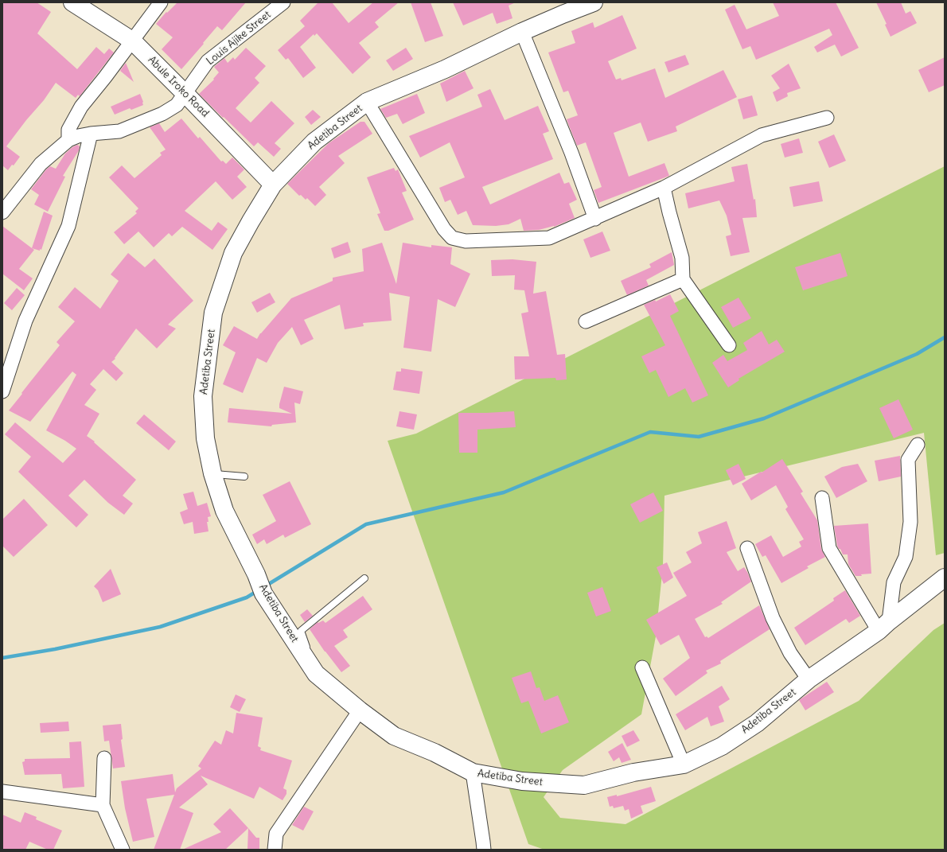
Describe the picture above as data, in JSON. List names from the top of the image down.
{
  "streets": {
    "street": ["Louis Ajike Street", "Abule Iroko Road", "Adetiba Street"]
  },
  "crossings": [
    ["Louis Ajike Street", "Abule Iroko Road"],
    ["Abule Iroko Road", "Adetiba Street"]
  ]
}
